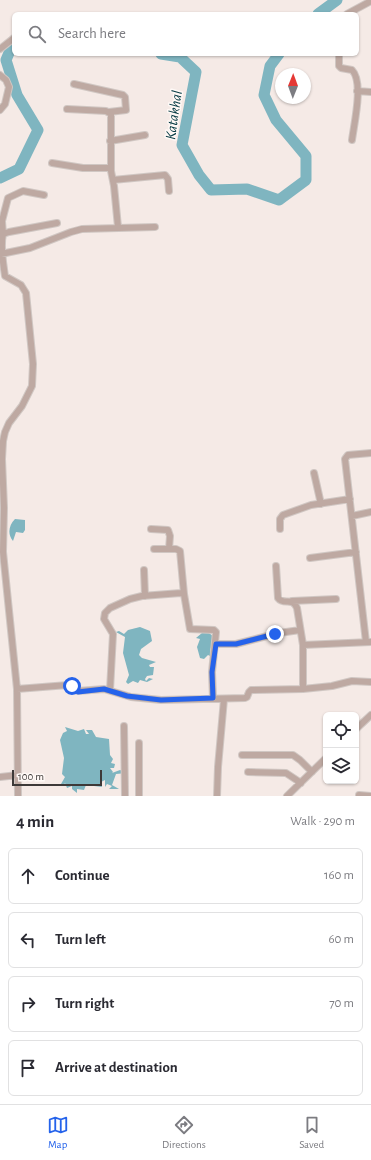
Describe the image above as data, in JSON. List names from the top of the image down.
{
  "water": ["Katakhal"],
  "scale_bar": "100 m",
  "north": "top",
  "page": {
    "search": "Search here",
    "scale": "100 m",
    "heading": ["4 min", "Walk · 290 m"],
    "list": [
      ["Continue", "160 m"],
      ["Turn left", "60 m"],
      ["Turn right", "70 m"],
      "Arrive at destination"
    ],
    "nav": ["Map", "Directions", "Saved"]
  }
}
